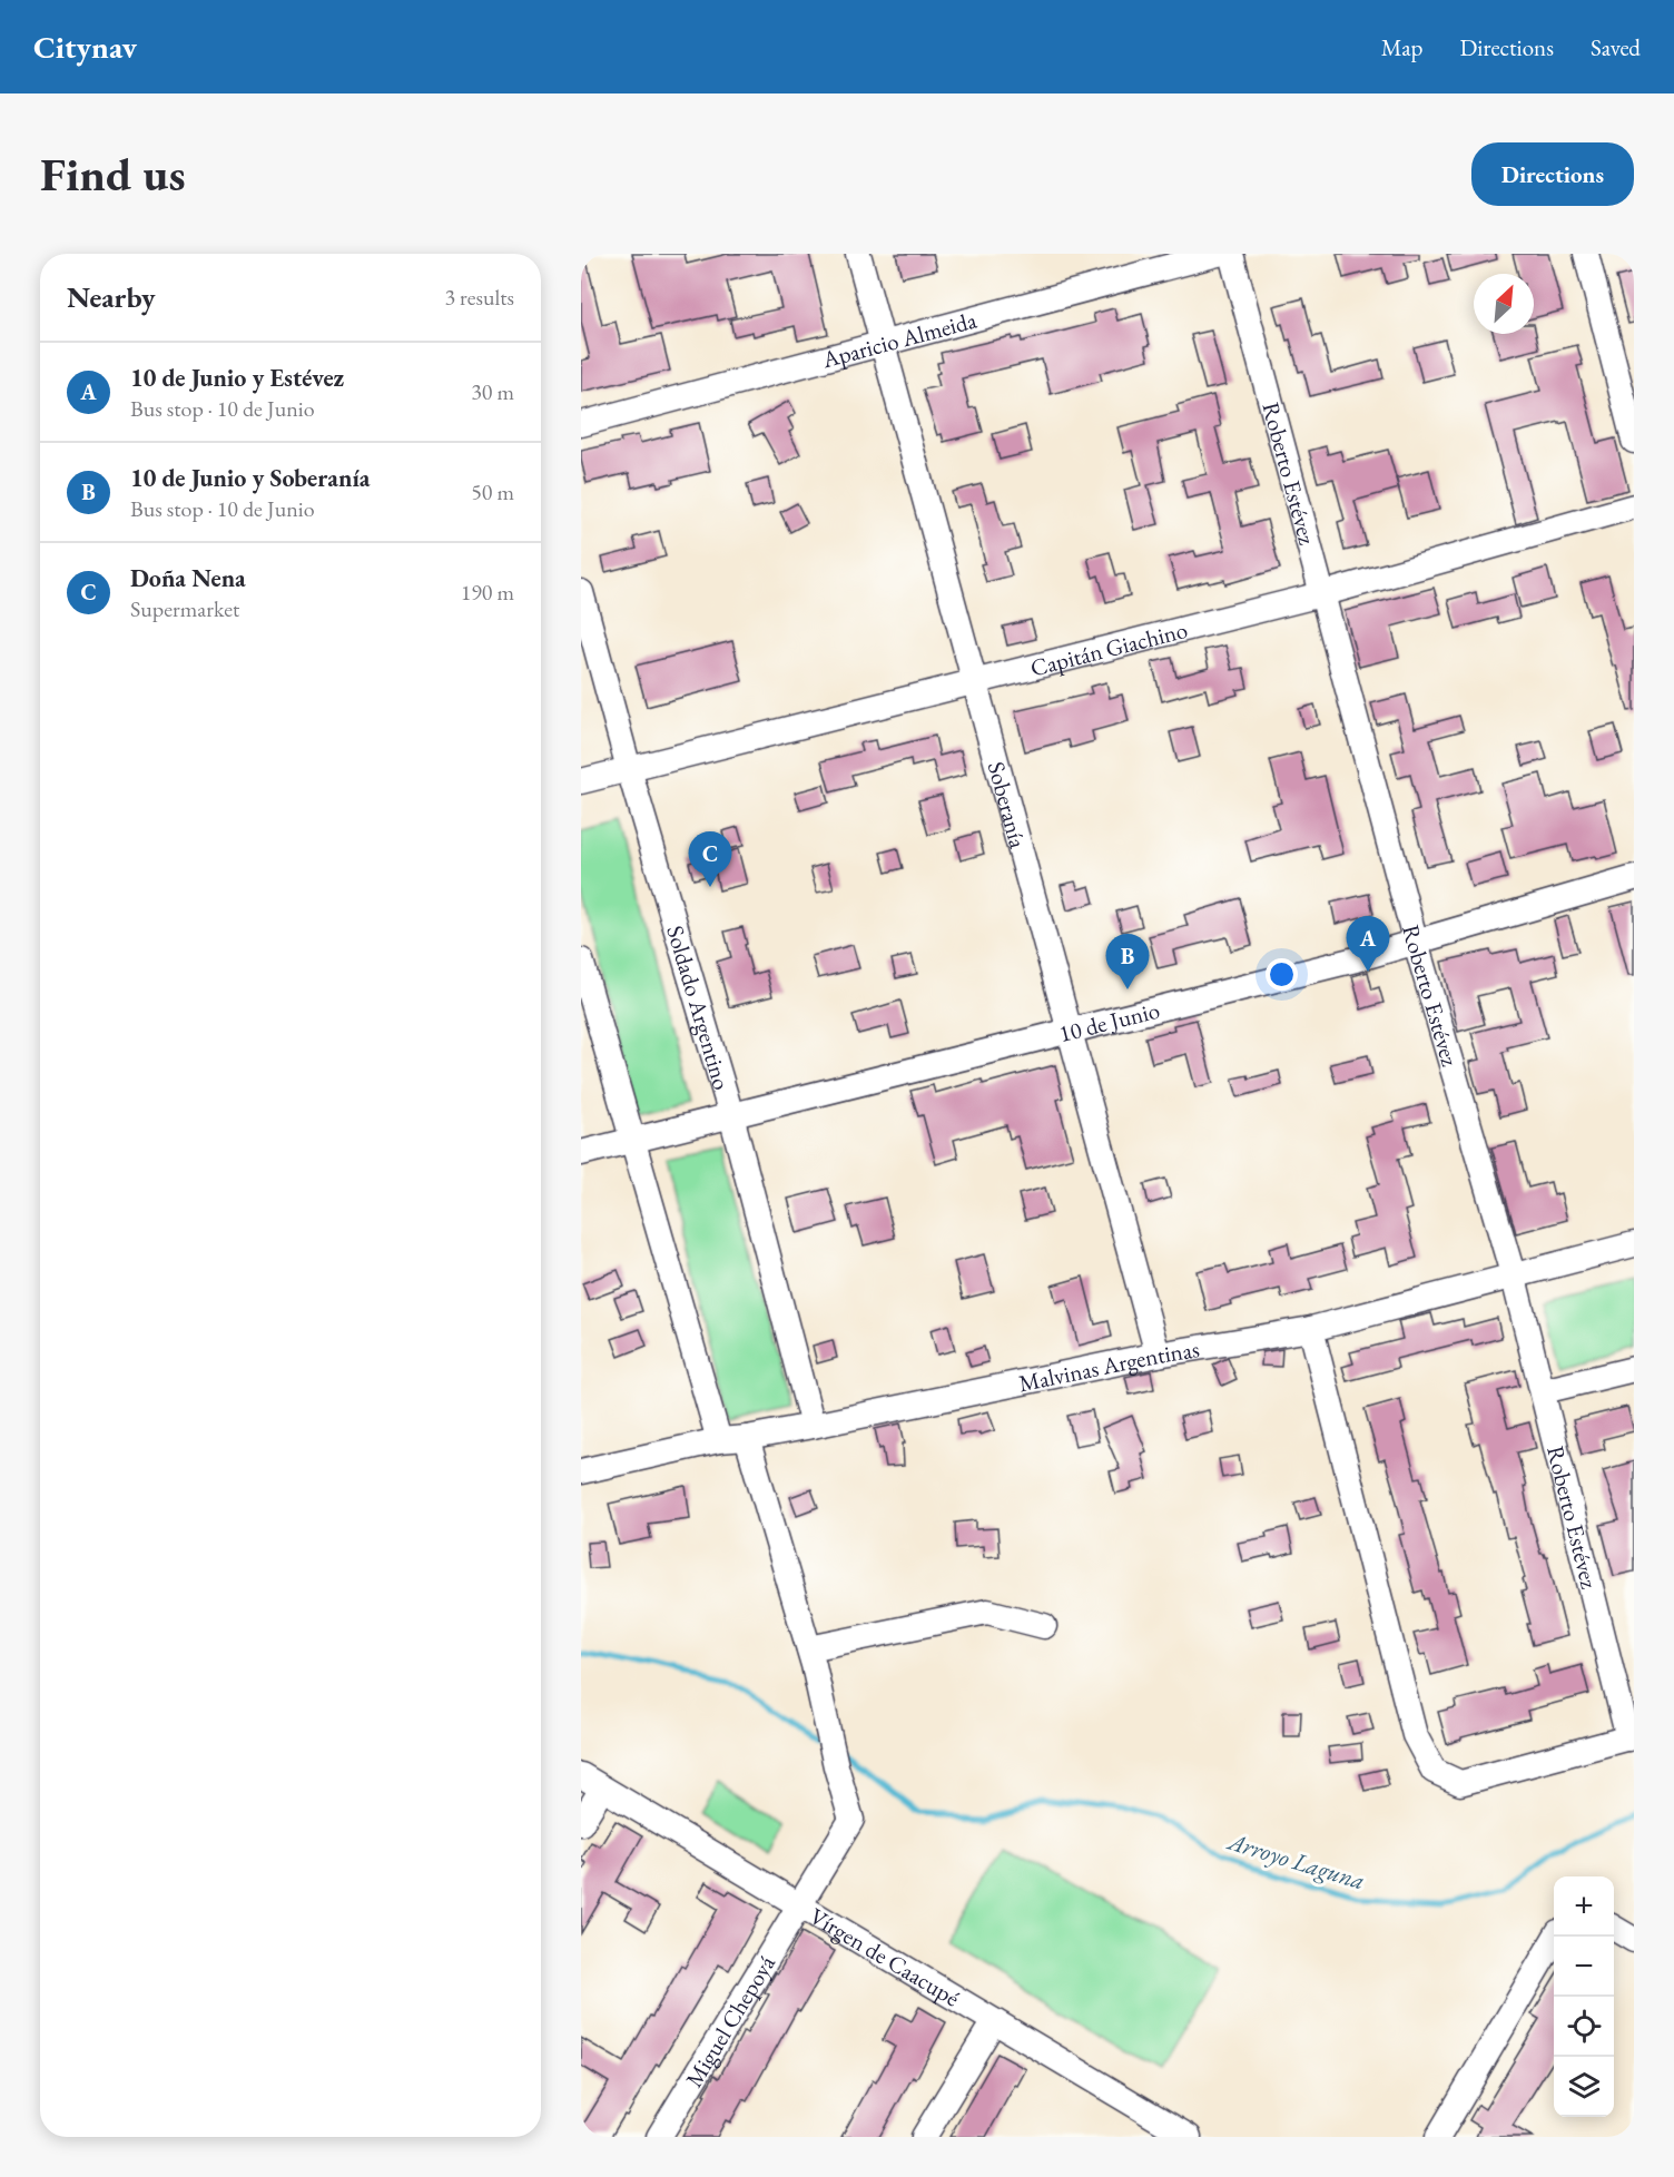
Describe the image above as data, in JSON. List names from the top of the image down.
{
  "streets": {
    "street": [
      "Aparicio Almeida",
      "Roberto Estévez",
      "Capitán Giachino",
      "Soberanía",
      "Soldado Argentino",
      "10 de Junio",
      "Malvinas Argentinas",
      "Vírgen de Caacupé",
      "Miguel Chepoyá"
    ]
  },
  "crossings": [
    ["Aparicio Almeida", "Soberanía"],
    ["Roberto Estévez", "Capitán Giachino"],
    ["Roberto Estévez", "10 de Junio"],
    ["Roberto Estévez", "Malvinas Argentinas"],
    ["Capitán Giachino", "Soberanía"],
    ["Capitán Giachino", "Soldado Argentino"],
    ["Soberanía", "10 de Junio"],
    ["Soberanía", "Malvinas Argentinas"],
    ["Soldado Argentino", "10 de Junio"],
    ["Soldado Argentino", "Malvinas Argentinas"],
    ["Malvinas Argentinas", "Miguel Chepoyá"],
    ["Vírgen de Caacupé", "Miguel Chepoyá"]
  ],
  "water": ["Arroyo Laguna"],
  "north": "top right",
  "page": {
    "header": "Citynav",
    "nav": ["Map", "Directions", "Saved"],
    "buttons": "Directions",
    "title": "Find us",
    "heading": ["Nearby", "3 results"],
    "list": [
      {
        "mark": "A",
        "name": "10 de Junio y Estévez",
        "note": "Bus stop · 10 de Junio",
        "value": "30 m"
      },
      {
        "mark": "B",
        "name": "10 de Junio y Soberanía",
        "note": "Bus stop · 10 de Junio",
        "value": "50 m"
      },
      {
        "mark": "C",
        "name": "Doña Nena",
        "note": "Supermarket",
        "value": "190 m"
      }
    ],
    "pins": ["C", "A", "B"],
    "map_buttons": ["+", "−"]
  }
}
